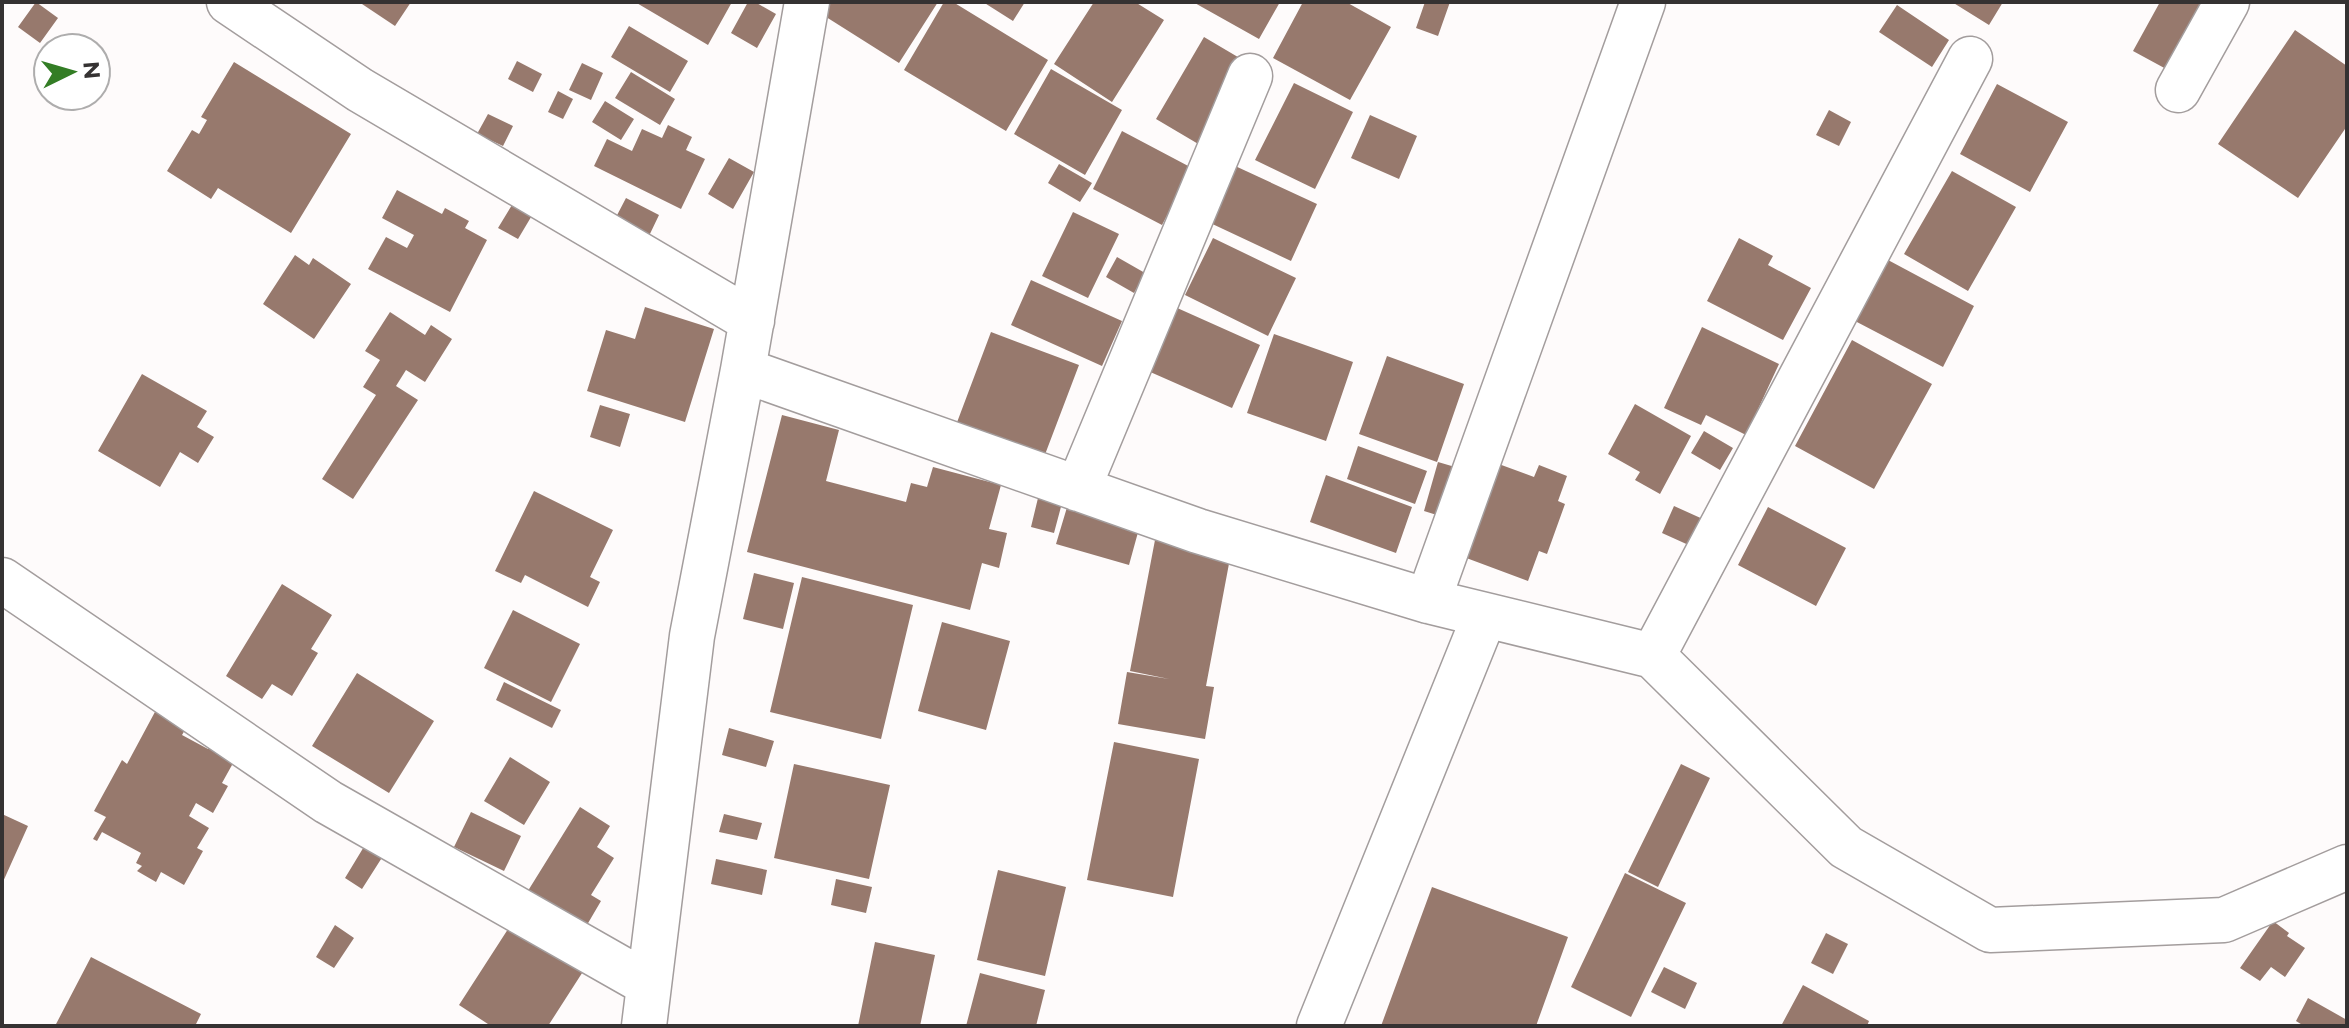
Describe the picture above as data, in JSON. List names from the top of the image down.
{
  "north": "right"
}
